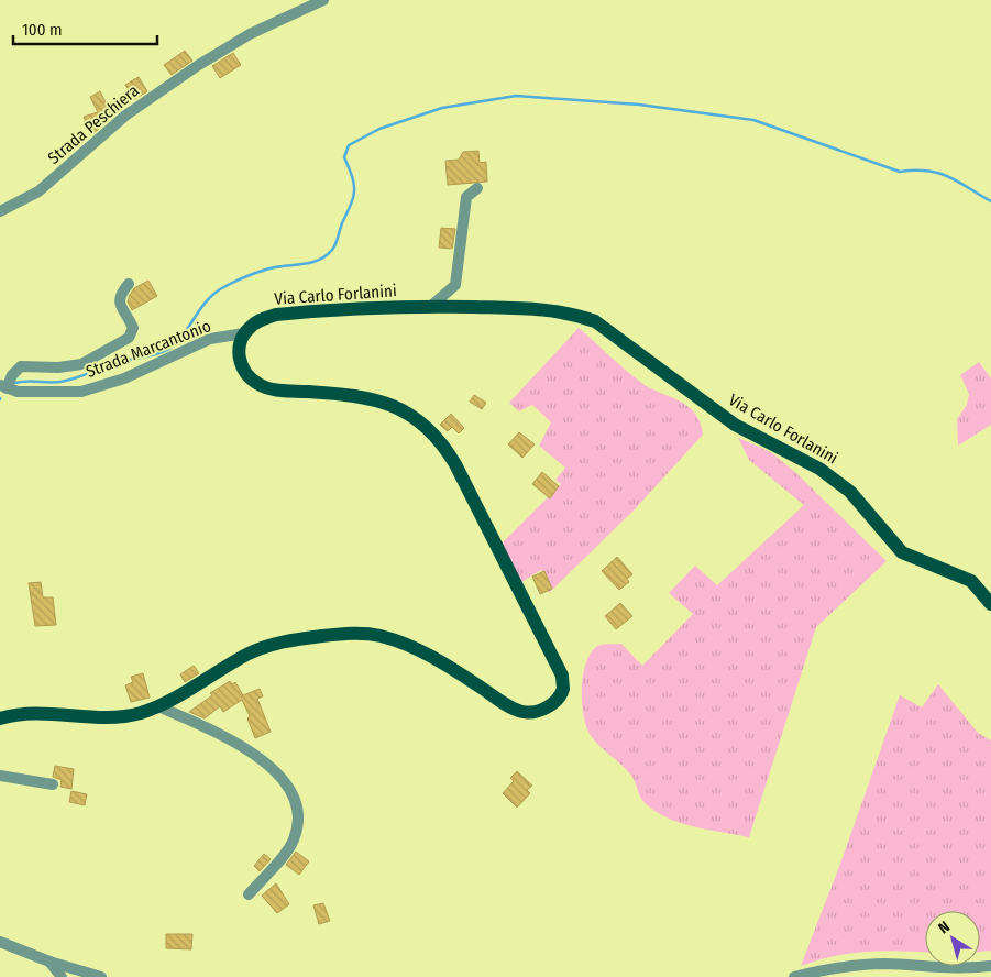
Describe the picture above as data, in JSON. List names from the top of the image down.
{
  "streets": {
    "main road": ["Via Carlo Forlanini"],
    "street": ["Strada Peschiera", "Strada Marcantonio"]
  },
  "crossings": [
    ["Via Carlo Forlanini", "Strada Marcantonio"]
  ],
  "scale_bar": "100 m",
  "north": "top left"
}
